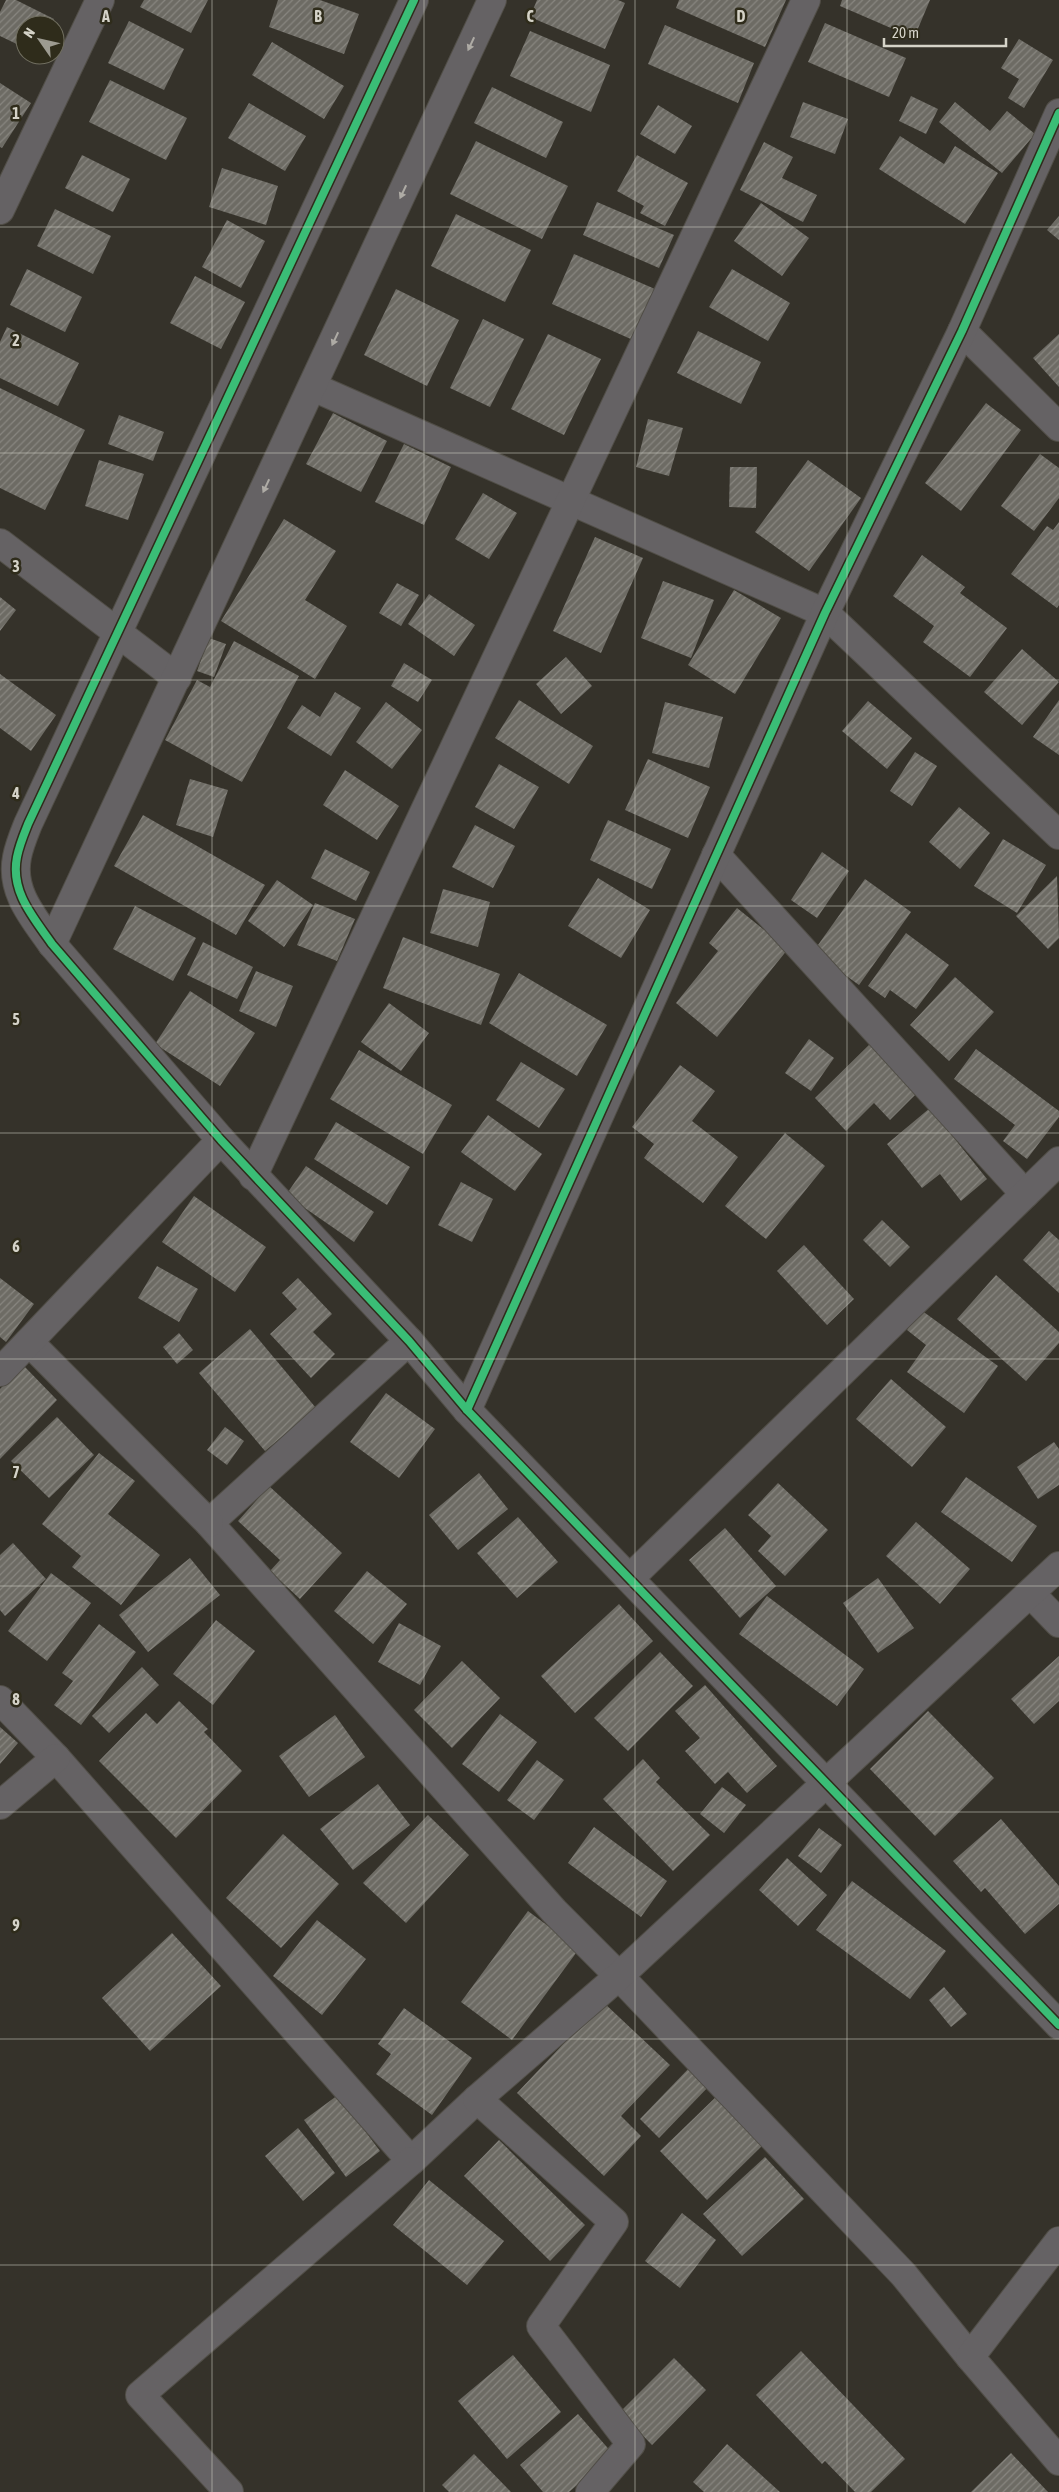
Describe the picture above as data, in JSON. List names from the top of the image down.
{
  "scale_bar": "20 m",
  "north": "top left",
  "grid": {
    "columns": [
      "A",
      "B",
      "C",
      "D"
    ],
    "rows": [
      "1",
      "2",
      "3",
      "4",
      "5",
      "6",
      "7",
      "8",
      "9"
    ]
  }
}
